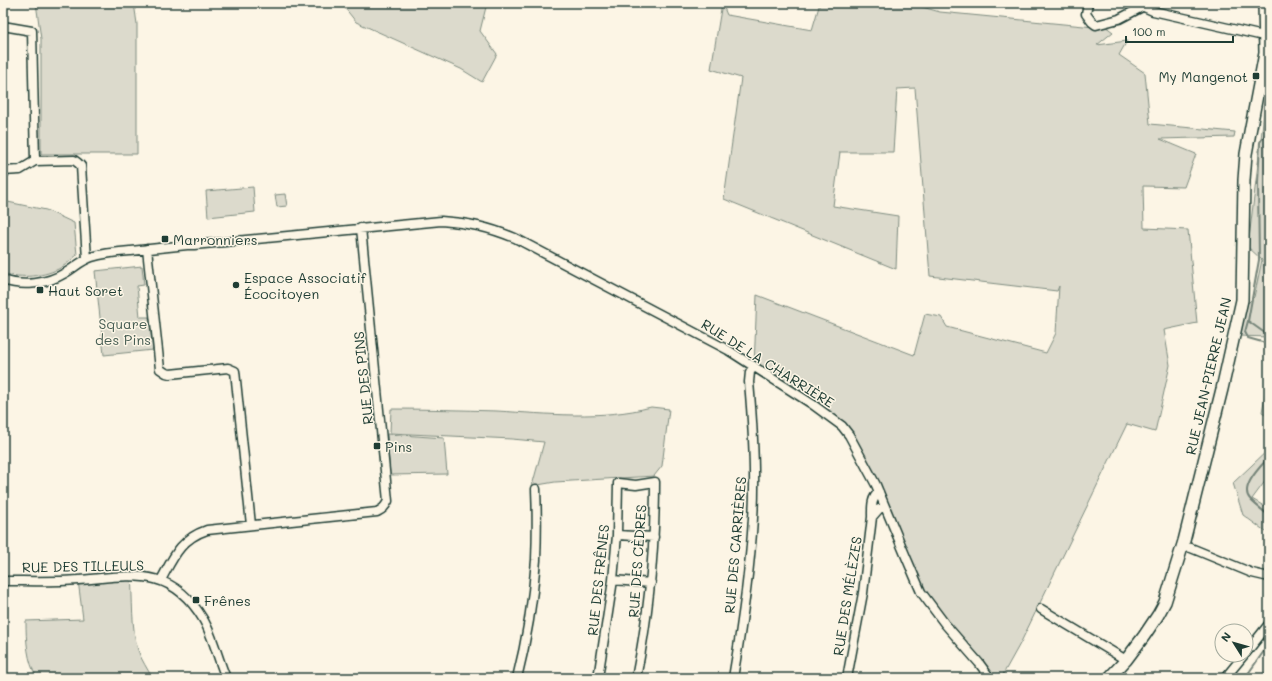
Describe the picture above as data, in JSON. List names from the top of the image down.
{
  "streets": {
    "main road": ["RUE JEAN-PIERRE JEAN"],
    "street": [
      "RUE DE LA CHARRIÈRE",
      "RUE DES PINS",
      "RUE DES CARRIÈRES",
      "RUE DES CÈDRES",
      "RUE DES TILLEULS",
      "RUE DES FRÊNES",
      "RUE DES MÉLÈZES"
    ]
  },
  "crossings": [
    ["RUE DE LA CHARRIÈRE", "RUE DES PINS"],
    ["RUE DE LA CHARRIÈRE", "RUE DES CARRIÈRES"],
    ["RUE DE LA CHARRIÈRE", "RUE DES MÉLÈZES"],
    ["RUE DES PINS", "RUE DES TILLEULS"],
    ["RUE DES CÈDRES", "RUE DES FRÊNES"]
  ],
  "parks": ["Square des Pins"],
  "places": {
    "transit": [
      "My Mangenot",
      "Marronniers",
      "Haut Soret",
      "Pins",
      "Frênes"
    ],
    "other": ["Espace Associatif Écocitoyen"]
  },
  "scale_bar": "100 m",
  "north": "top left"
}
